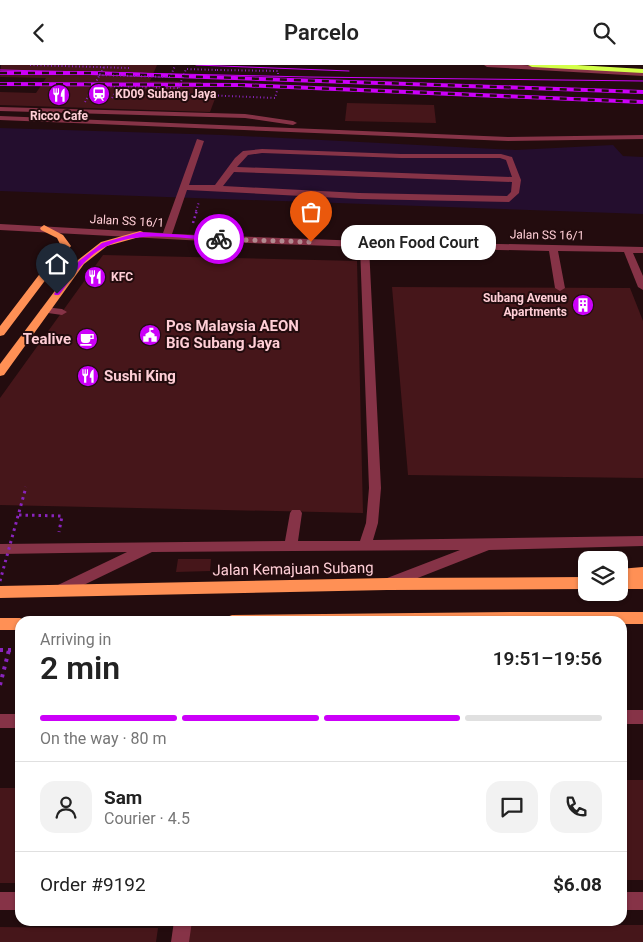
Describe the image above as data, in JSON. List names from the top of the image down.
{
  "streets": {
    "main road": ["Jalan Kemajuan Subang"],
    "street": ["Jalan SS 16/1"]
  },
  "places": {
    "station": ["KD09 Subang Jaya"],
    "restaurant": ["Ricco Cafe", "KFC", "Sushi King"],
    "other": ["Aeon Food Court"],
    "building": ["Subang Avenue Apartments"],
    "public building": ["Pos Malaysia AEON BiG Subang Jaya"],
    "cafe": ["Tealive"]
  },
  "page": {
    "header": "Parcelo",
    "bubble": "Aeon Food Court",
    "heading": ["2 min", "Arriving in", "19:51–19:56"],
    "panel": [
      "Sam",
      "Courier · 4.5",
      "Order #9192",
      "$6.08"
    ],
    "bar": "On the way · 80 m"
  }
}
